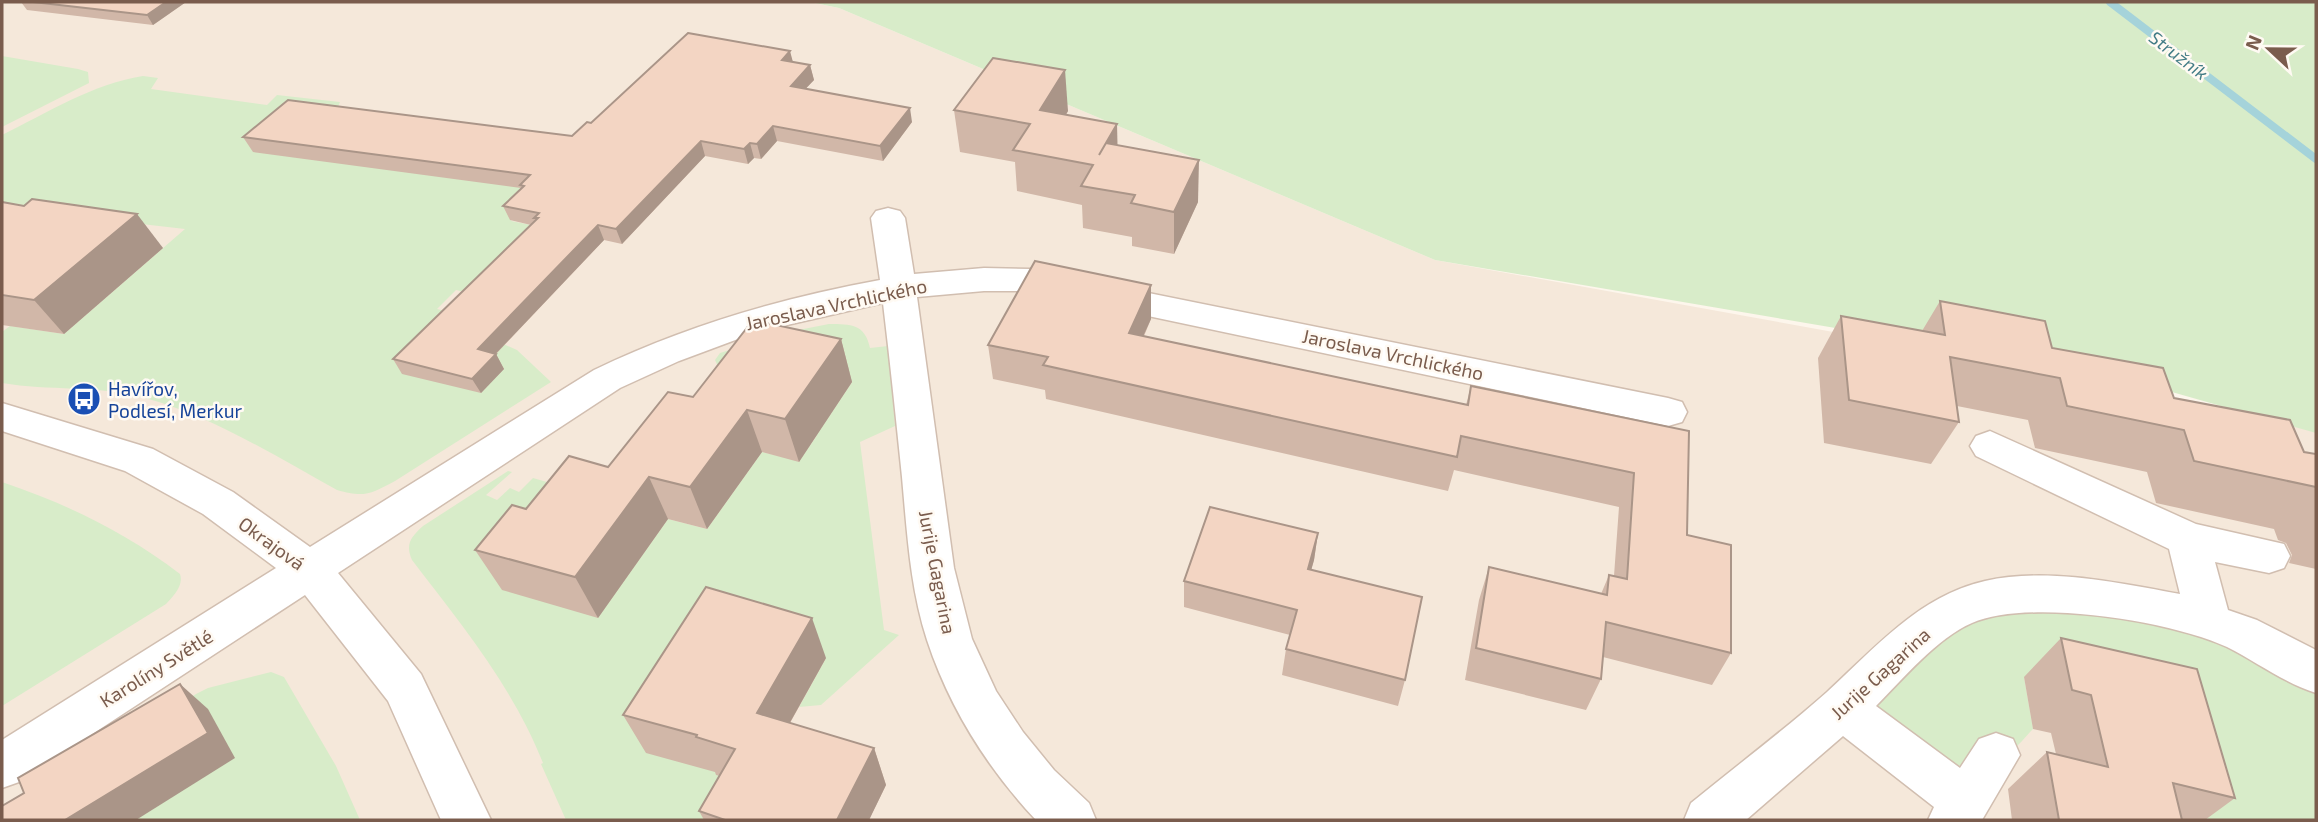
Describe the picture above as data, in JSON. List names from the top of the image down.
{
  "streets": {
    "street": [
      "Jaroslava Vrchlického",
      "Okrajová",
      "Jurije Gagarina",
      "Karolíny Světlé"
    ]
  },
  "crossings": [
    ["Jaroslava Vrchlického", "Okrajová"],
    ["Jaroslava Vrchlického", "Jurije Gagarina"],
    ["Jaroslava Vrchlického", "Karolíny Světlé"],
    ["Okrajová", "Karolíny Světlé"]
  ],
  "water": ["Stružník"],
  "places": {
    "bus stop": ["Havířov, Podlesí, Merkur"]
  },
  "north": "left"
}
